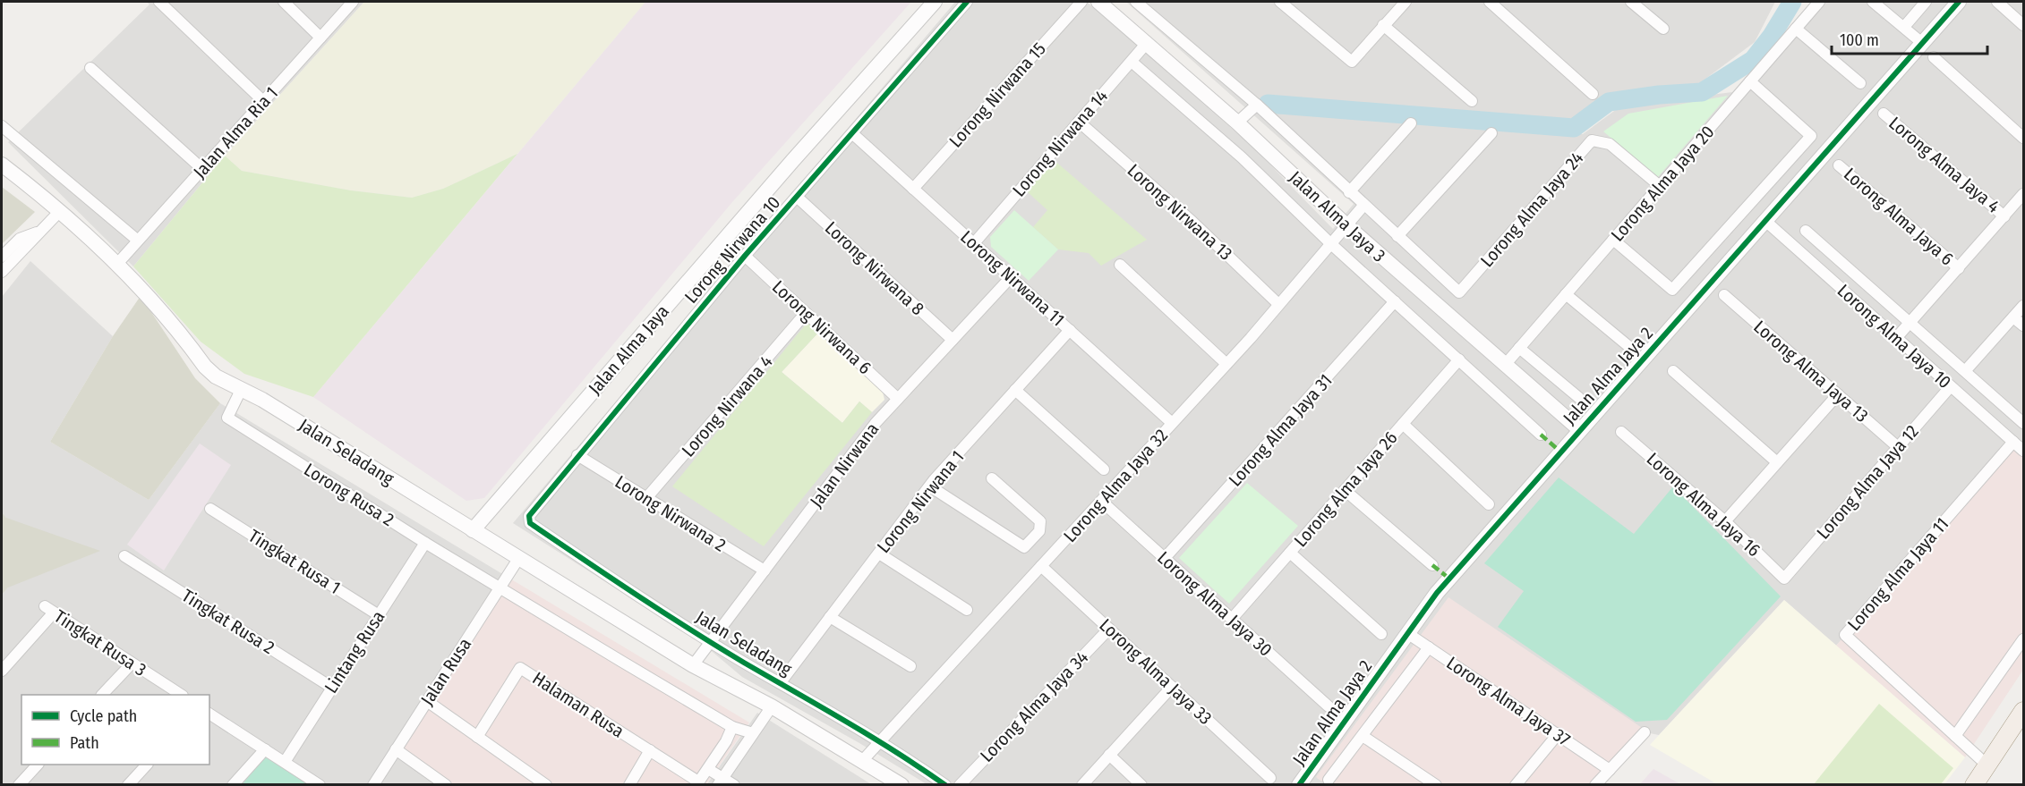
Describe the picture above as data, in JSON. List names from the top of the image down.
{
  "streets": {
    "street": [
      "Lorong Nirwana 15",
      "Jalan Alma Ria 1",
      "Lorong Nirwana 14",
      "Lorong Alma Jaya 4",
      "Lorong Alma Jaya 20",
      "Lorong Alma Jaya 24",
      "Lorong Nirwana 13",
      "Jalan Alma Jaya 3",
      "Lorong Alma Jaya 6",
      "Lorong Nirwana 10",
      "Lorong Nirwana 8",
      "Lorong Nirwana 11",
      "Lorong Nirwana 6",
      "Lorong Alma Jaya 10",
      "Jalan Alma Jaya",
      "Lorong Alma Jaya 13",
      "Jalan Alma Jaya 2",
      "Lorong Nirwana 4",
      "Lorong Alma Jaya 31",
      "Jalan Seladang",
      "Jalan Nirwana",
      "Lorong Alma Jaya 12",
      "Lorong Alma Jaya 32",
      "Lorong Alma Jaya 26",
      "Lorong Rusa 2",
      "Lorong Nirwana 1",
      "Lorong Alma Jaya 16",
      "Lorong Nirwana 2",
      "Tingkat Rusa 1",
      "Lorong Alma Jaya 11",
      "Lorong Alma Jaya 30",
      "Tingkat Rusa 2",
      "Tingkat Rusa 3",
      "Lintang Rusa",
      "Jalan Rusa",
      "Lorong Alma Jaya 33",
      "Lorong Alma Jaya 37",
      "Halaman Rusa",
      "Lorong Alma Jaya 34"
    ]
  },
  "crossings": [
    ["Lorong Nirwana 15", "Lorong Nirwana 11"],
    ["Jalan Alma Ria 1", "Jalan Seladang"],
    ["Lorong Nirwana 14", "Lorong Nirwana 13"],
    ["Lorong Nirwana 14", "Jalan Alma Jaya 3"],
    ["Lorong Nirwana 14", "Lorong Nirwana 11"],
    ["Lorong Alma Jaya 20", "Lorong Alma Jaya 24"],
    ["Lorong Alma Jaya 20", "Jalan Alma Jaya 3"],
    ["Lorong Alma Jaya 24", "Jalan Alma Jaya 3"],
    ["Lorong Nirwana 13", "Lorong Alma Jaya 32"],
    ["Jalan Alma Jaya 3", "Jalan Alma Jaya 2"],
    ["Jalan Alma Jaya 3", "Lorong Alma Jaya 31"],
    ["Jalan Alma Jaya 3", "Lorong Alma Jaya 32"],
    ["Jalan Alma Jaya 3", "Lorong Alma Jaya 26"],
    ["Lorong Nirwana 10", "Lorong Nirwana 8"],
    ["Lorong Nirwana 10", "Lorong Nirwana 11"],
    ["Lorong Nirwana 10", "Lorong Nirwana 6"],
    ["Lorong Nirwana 10", "Jalan Seladang"],
    ["Lorong Nirwana 10", "Lorong Nirwana 2"],
    ["Lorong Nirwana 8", "Jalan Nirwana"],
    ["Lorong Nirwana 11", "Jalan Nirwana"],
    ["Lorong Nirwana 11", "Lorong Alma Jaya 32"],
    ["Lorong Nirwana 11", "Lorong Nirwana 1"],
    ["Lorong Nirwana 6", "Lorong Nirwana 4"],
    ["Lorong Nirwana 6", "Jalan Nirwana"],
    ["Lorong Alma Jaya 10", "Jalan Alma Jaya 2"],
    ["Lorong Alma Jaya 10", "Lorong Alma Jaya 12"],
    ["Lorong Alma Jaya 10", "Lorong Alma Jaya 11"],
    ["Jalan Alma Jaya", "Jalan Seladang"],
    ["Lorong Alma Jaya 13", "Lorong Alma Jaya 12"],
    ["Jalan Alma Jaya 2", "Lorong Alma Jaya 37"],
    ["Lorong Nirwana 4", "Lorong Nirwana 2"],
    ["Lorong Alma Jaya 31", "Lorong Alma Jaya 30"],
    ["Jalan Seladang", "Jalan Nirwana"],
    ["Jalan Seladang", "Lorong Alma Jaya 32"],
    ["Jalan Seladang", "Lorong Rusa 2"],
    ["Jalan Seladang", "Lorong Nirwana 1"],
    ["Jalan Seladang", "Jalan Rusa"],
    ["Jalan Nirwana", "Lorong Nirwana 2"],
    ["Lorong Alma Jaya 12", "Lorong Alma Jaya 16"],
    ["Lorong Alma Jaya 32", "Lorong Alma Jaya 30"],
    ["Lorong Alma Jaya 32", "Lorong Alma Jaya 33"],
    ["Lorong Alma Jaya 26", "Lorong Alma Jaya 30"],
    ["Lorong Rusa 2", "Lintang Rusa"],
    ["Lorong Rusa 2", "Jalan Rusa"],
    ["Tingkat Rusa 1", "Lintang Rusa"],
    ["Tingkat Rusa 2", "Lintang Rusa"],
    ["Lorong Alma Jaya 33", "Lorong Alma Jaya 34"]
  ],
  "legend": ["Cycle path", "Path"],
  "scale_bar": "100 m"
}
